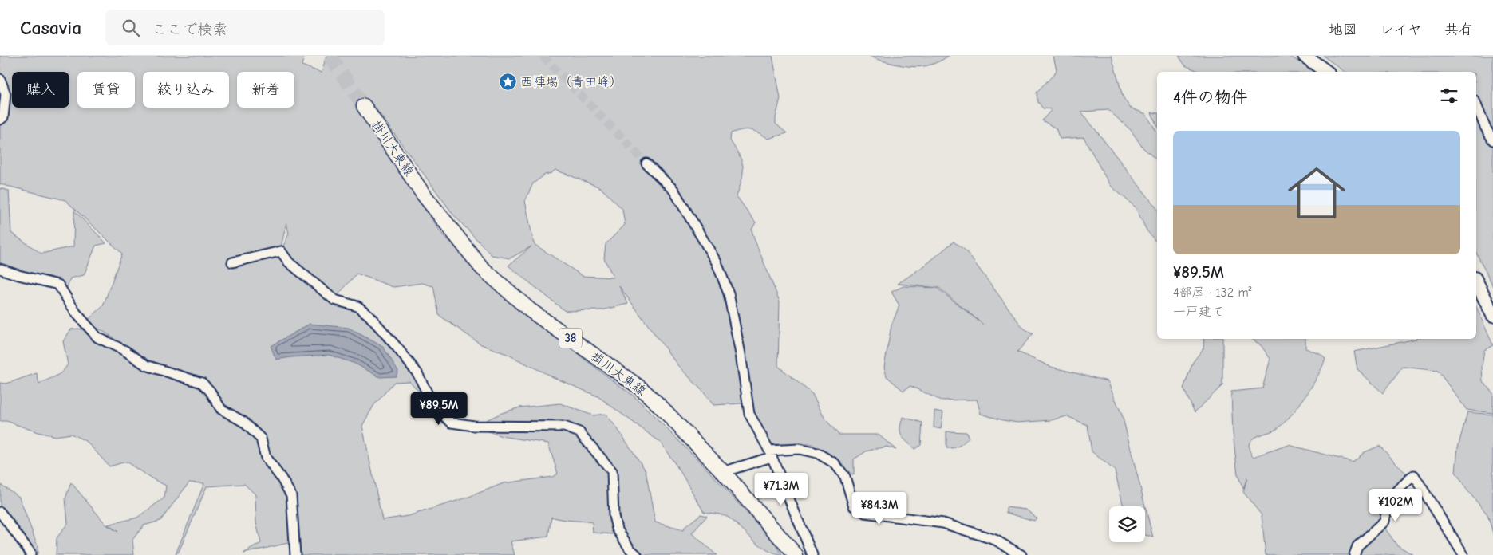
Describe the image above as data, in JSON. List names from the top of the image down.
{
  "streets": {
    "main road": ["掛川大東線", "38"]
  },
  "places": {
    "place": ["西陣場（青田峰）"]
  },
  "page": {
    "header": "Casavia",
    "search": "ここで検索",
    "nav": ["地図", "レイヤ", "共有"],
    "chip": [
      "購入",
      "賃貸",
      "絞り込み",
      "新着"
    ],
    "heading": "4件の物件",
    "list": [
      {
        "name": "¥89.5M",
        "note": "4部屋 · 132 m² · 一戸建て"
      }
    ],
    "price": [
      "¥89.5M",
      "¥71.3M",
      "¥102M",
      "¥84.3M"
    ]
  }
}
